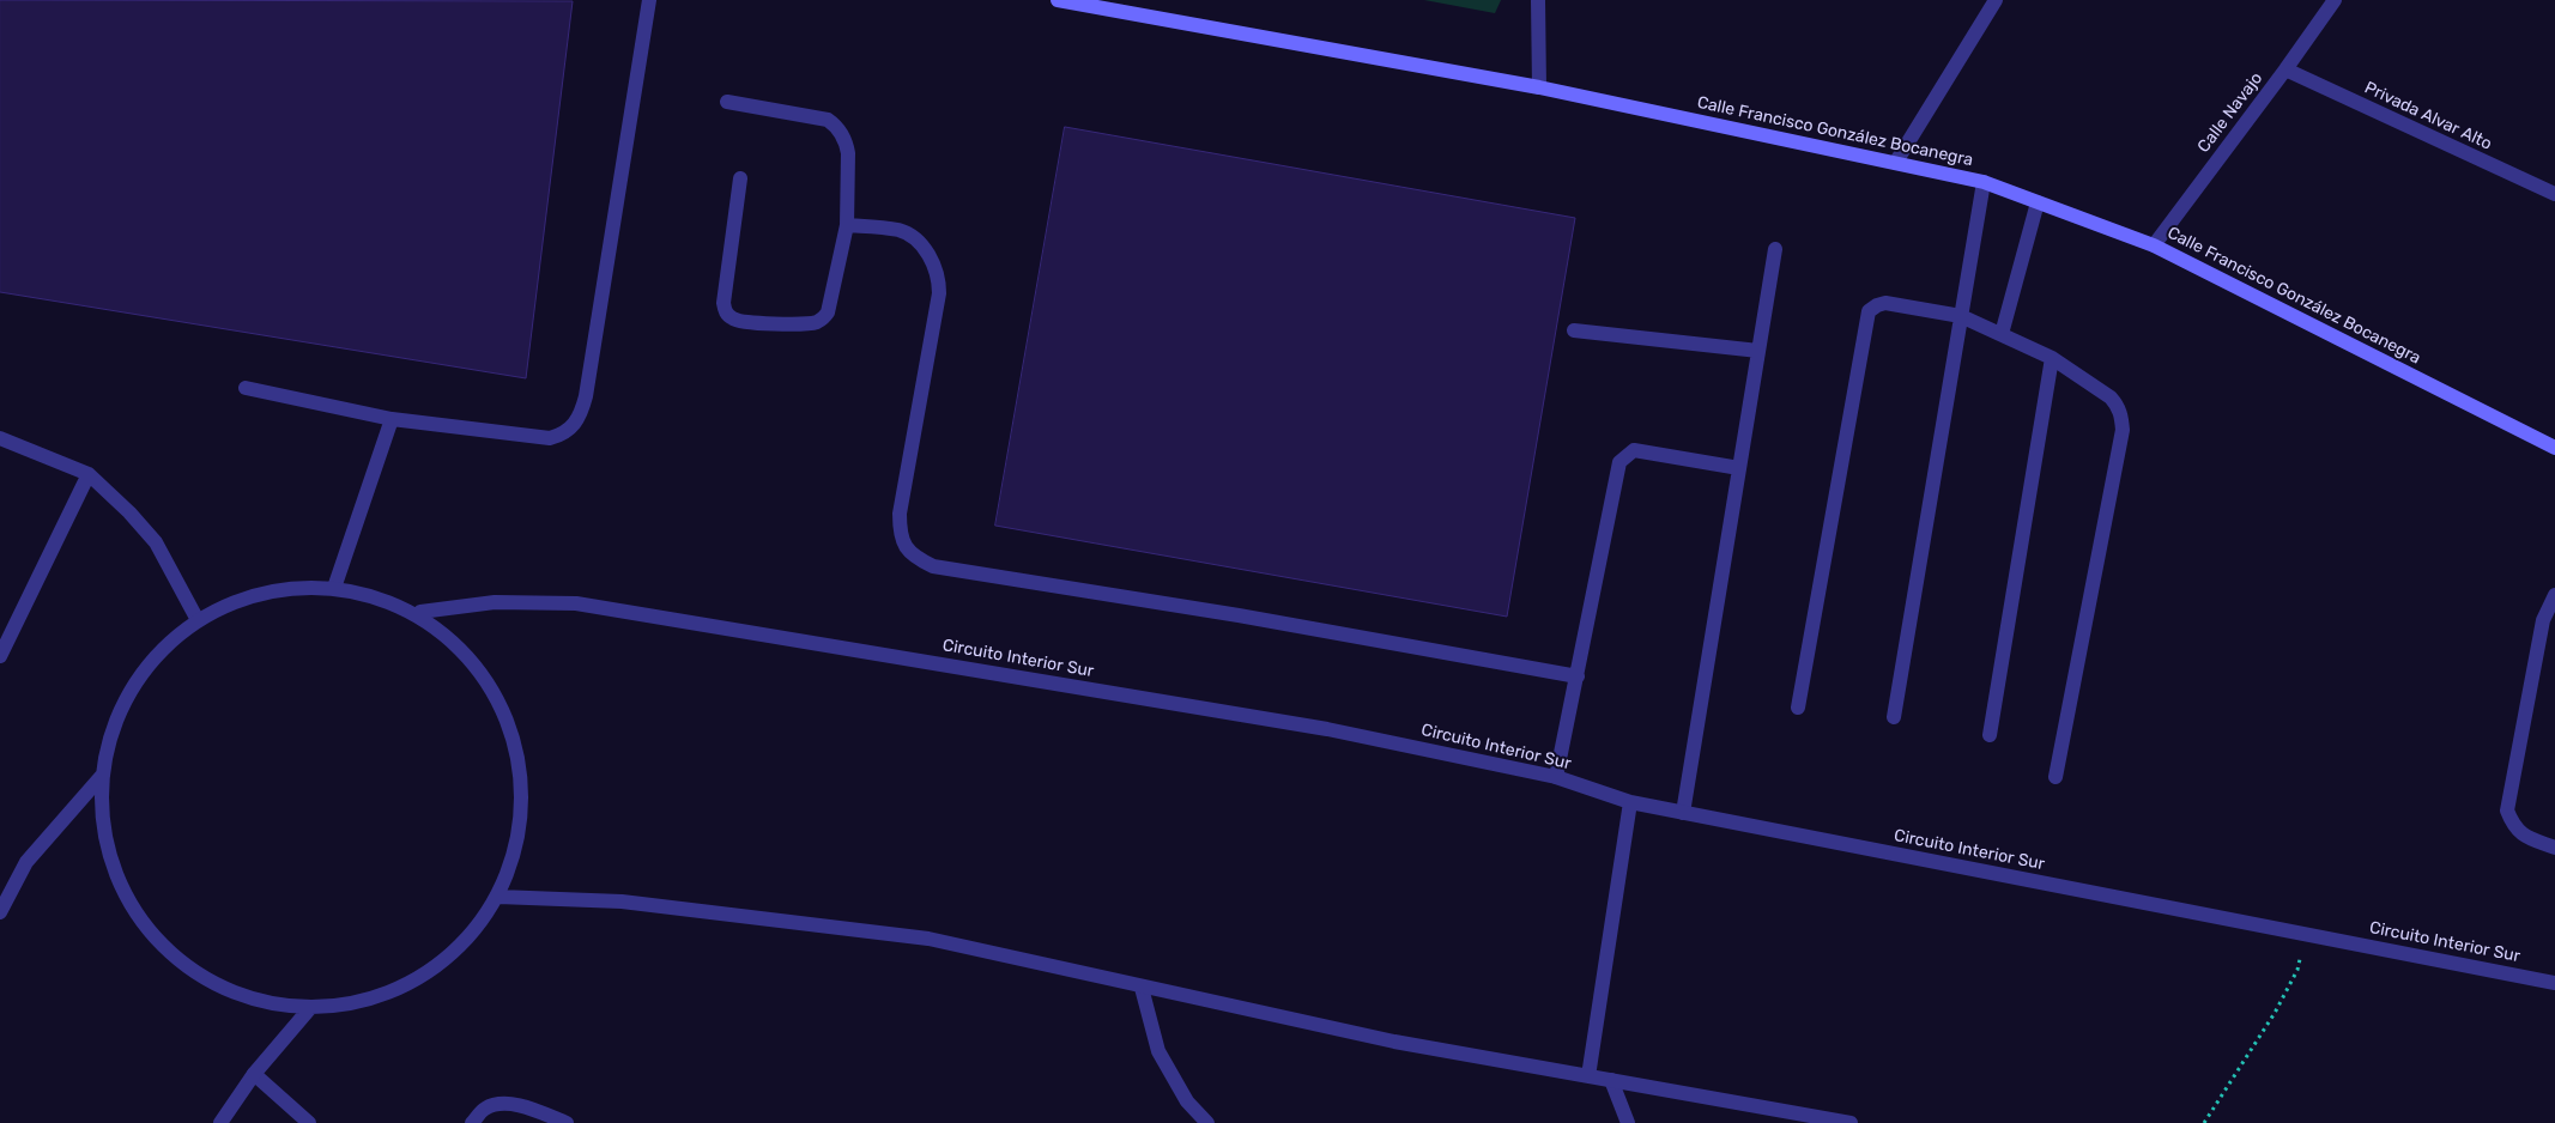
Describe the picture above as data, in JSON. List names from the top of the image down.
{
  "streets": {
    "street": [
      "Calle Navajo",
      "Privada Alvar Alto",
      "Calle Francisco González Bocanegra",
      "Circuito Interior Sur"
    ]
  },
  "crossings": [
    ["Calle Navajo", "Privada Alvar Alto"],
    ["Calle Navajo", "Calle Francisco González Bocanegra"]
  ]
}
